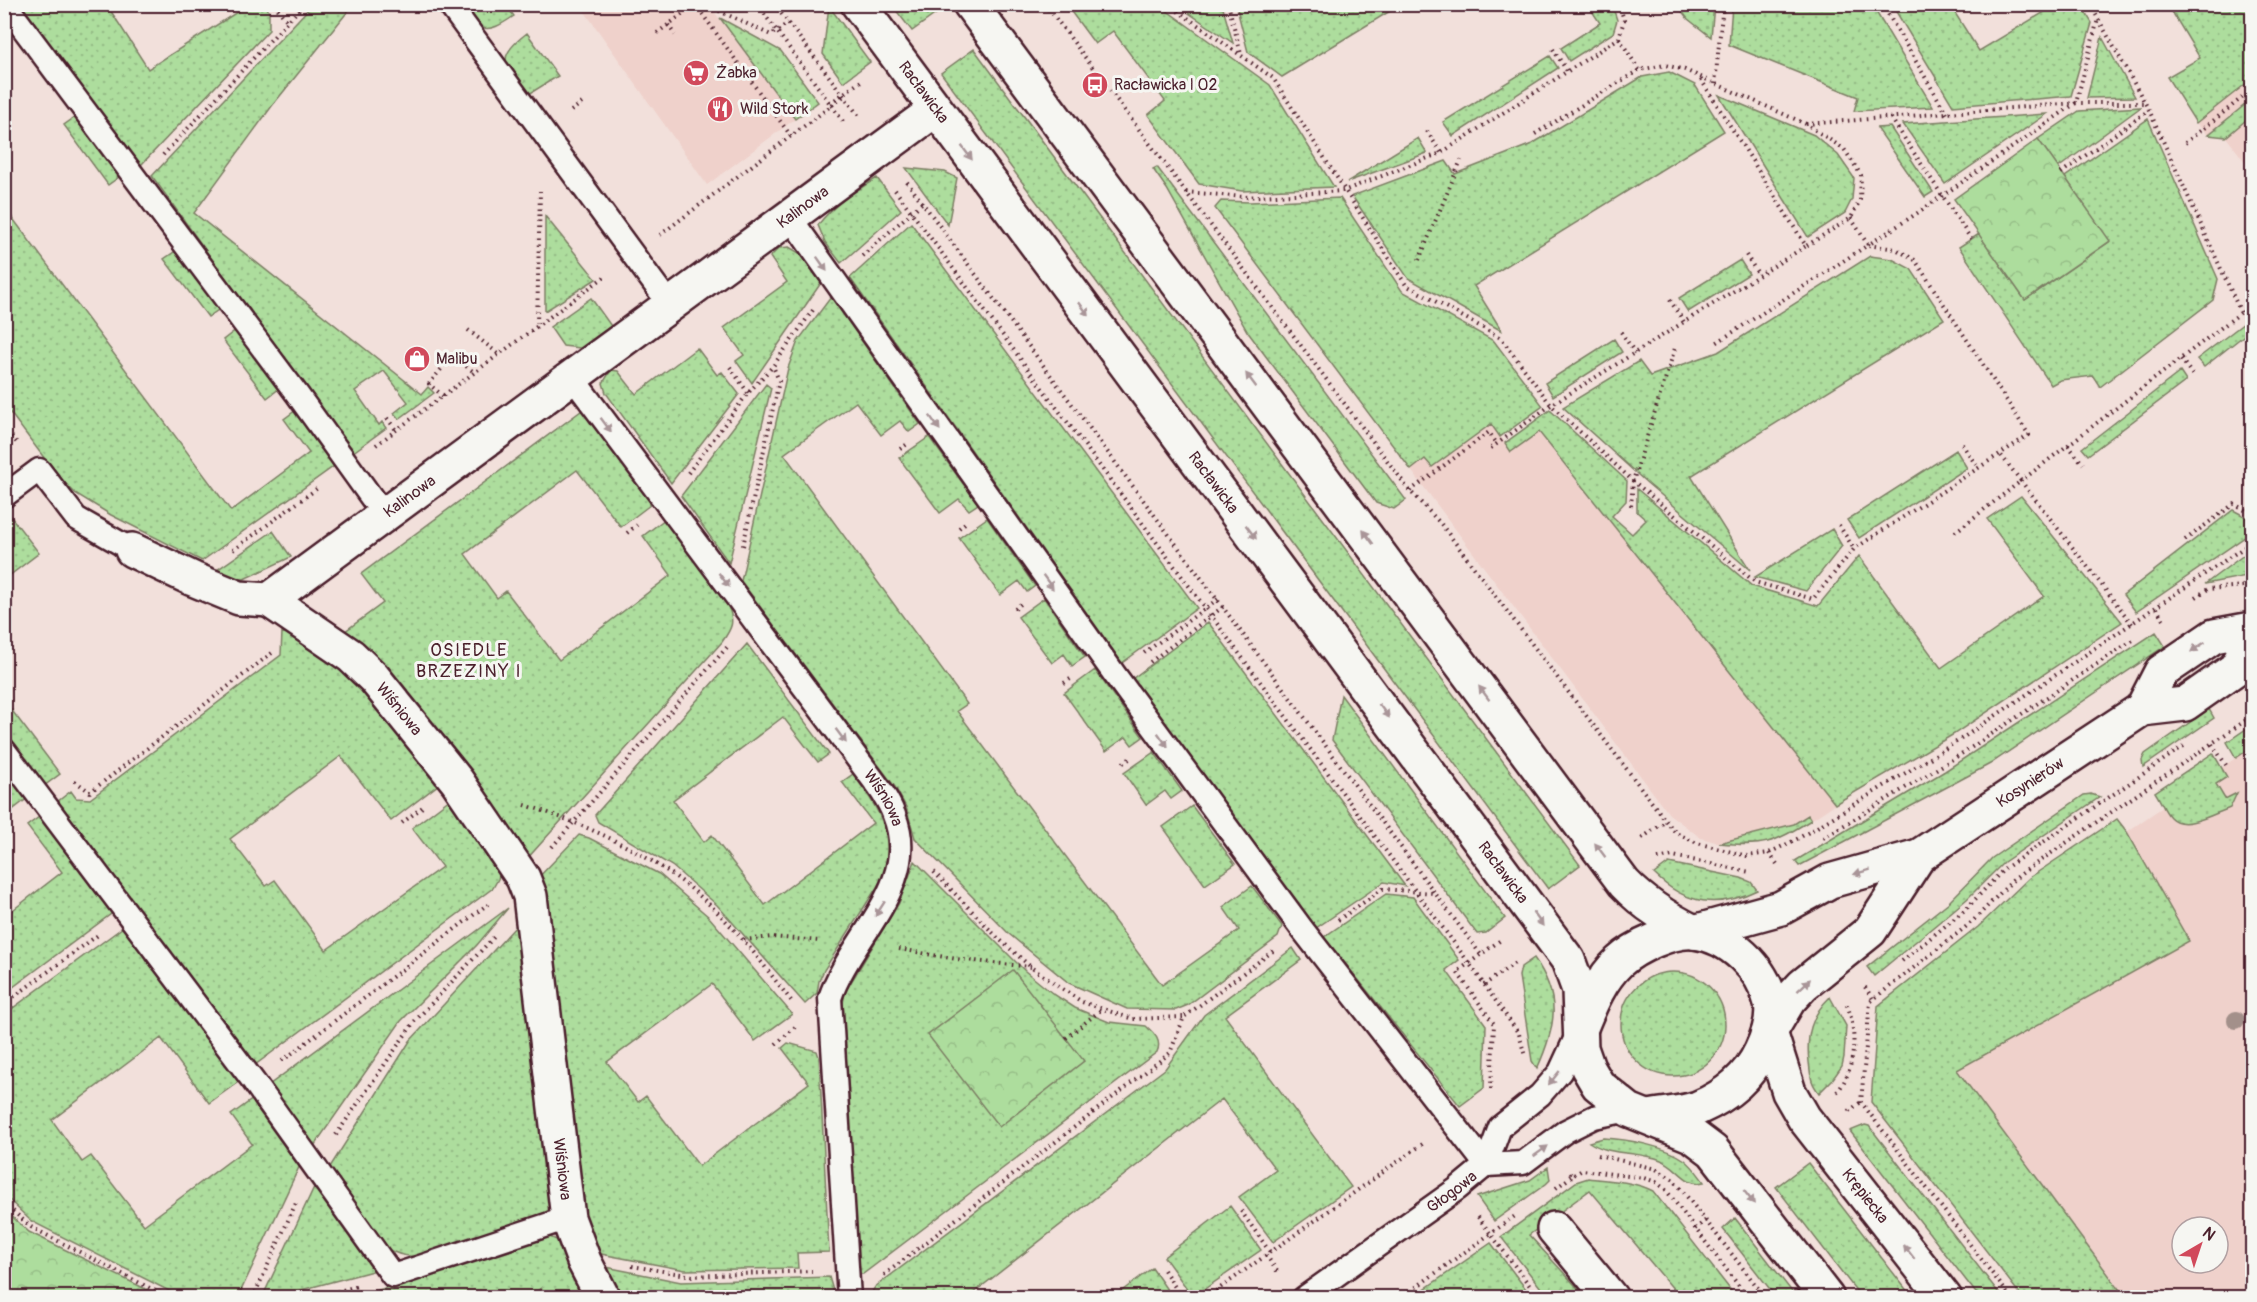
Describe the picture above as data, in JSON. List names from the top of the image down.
{
  "streets": {
    "street": [
      "Racławicka",
      "Kalinowa",
      "Wiśniowa",
      "Kosynierów",
      "Krępiecka"
    ],
    "lane": ["Głogowa"]
  },
  "crossings": [
    ["Racławicka", "Kalinowa"],
    ["Racławicka", "Kosynierów"],
    ["Racławicka", "Głogowa"],
    ["Kalinowa", "Wiśniowa"],
    ["Kosynierów", "Głogowa"]
  ],
  "one_way": ["Wiśniowa", "Głogowa"],
  "districts": ["OSIEDLE BRZEZINY I"],
  "places": {
    "supermarket": ["Żabka"],
    "bus stop": ["Racławicka I 02"],
    "restaurant": ["Wild Stork"],
    "shop": ["Malibu"]
  },
  "north": "top right"
}
